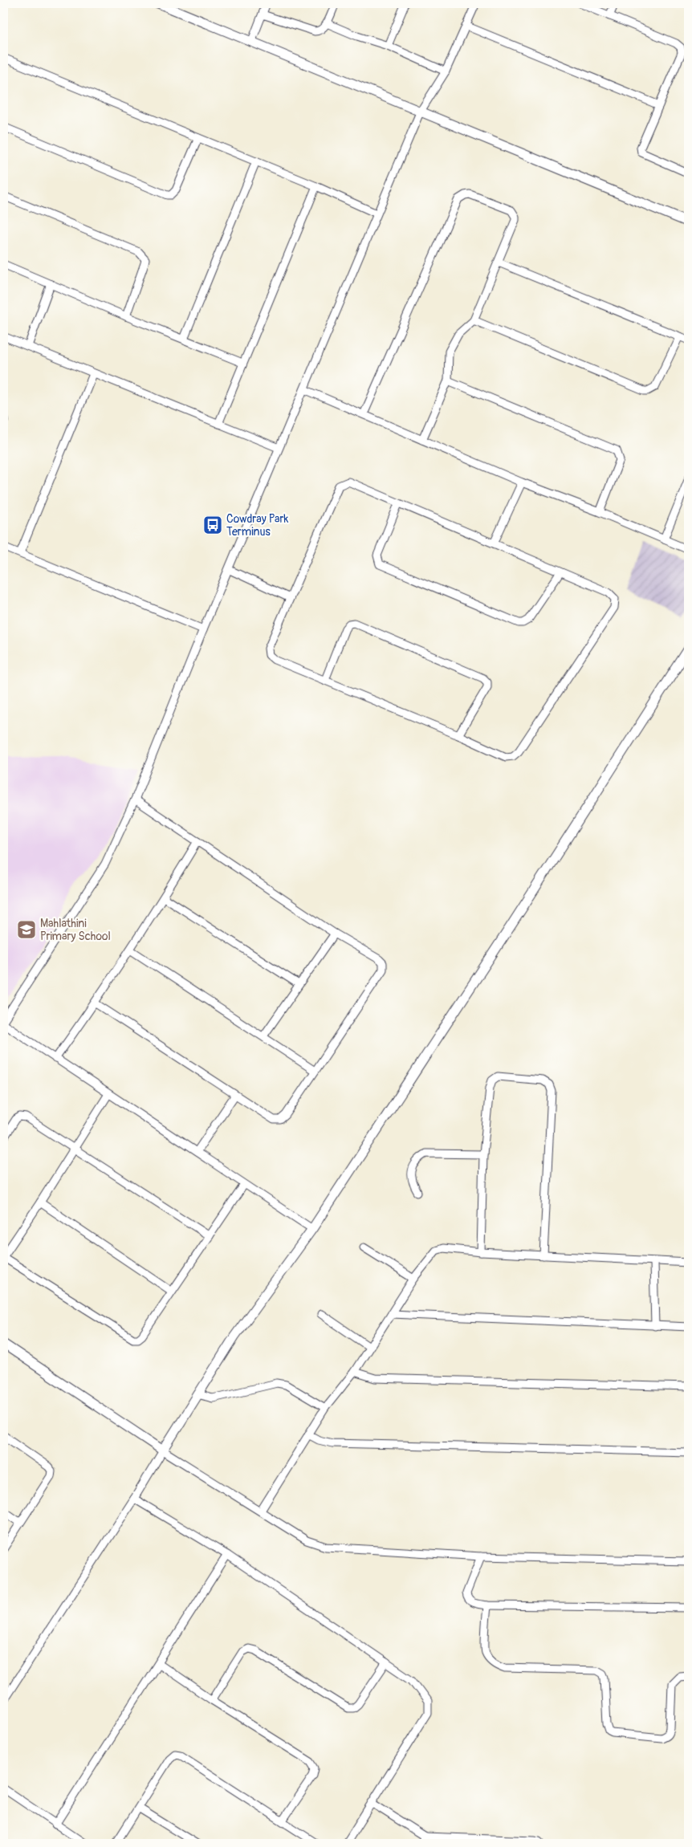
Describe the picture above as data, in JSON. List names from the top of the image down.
{
  "places": {
    "bus stop": ["Cowdray Park Terminus"],
    "school or university": ["Mahlathini Primary School"]
  }
}
